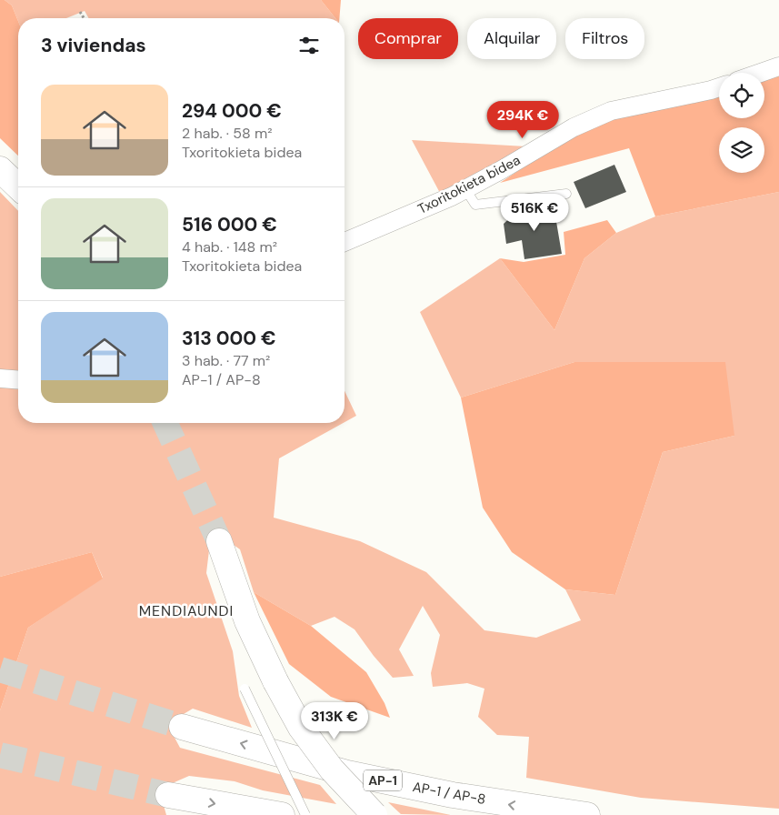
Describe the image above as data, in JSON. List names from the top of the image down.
{
  "streets": {
    "main road": ["AP-1", "AP-1 / AP-8"],
    "street": ["Txoritokieta bidea"]
  },
  "one_way": ["AP-1 / AP-8"],
  "districts": ["MENDIAUNDI"],
  "page": {
    "chip": ["Comprar", "Alquilar", "Filtros"],
    "heading": "3 viviendas",
    "list": [
      {
        "name": "294 000 €",
        "note": "2 hab. · 58 m² · Txoritokieta bidea"
      },
      {
        "name": "516 000 €",
        "note": "4 hab. · 148 m² · Txoritokieta bidea"
      },
      {
        "name": "313 000 €",
        "note": "3 hab. · 77 m² · AP-1 / AP-8"
      }
    ],
    "price": ["294K €", "516K €", "313K €"]
  }
}
